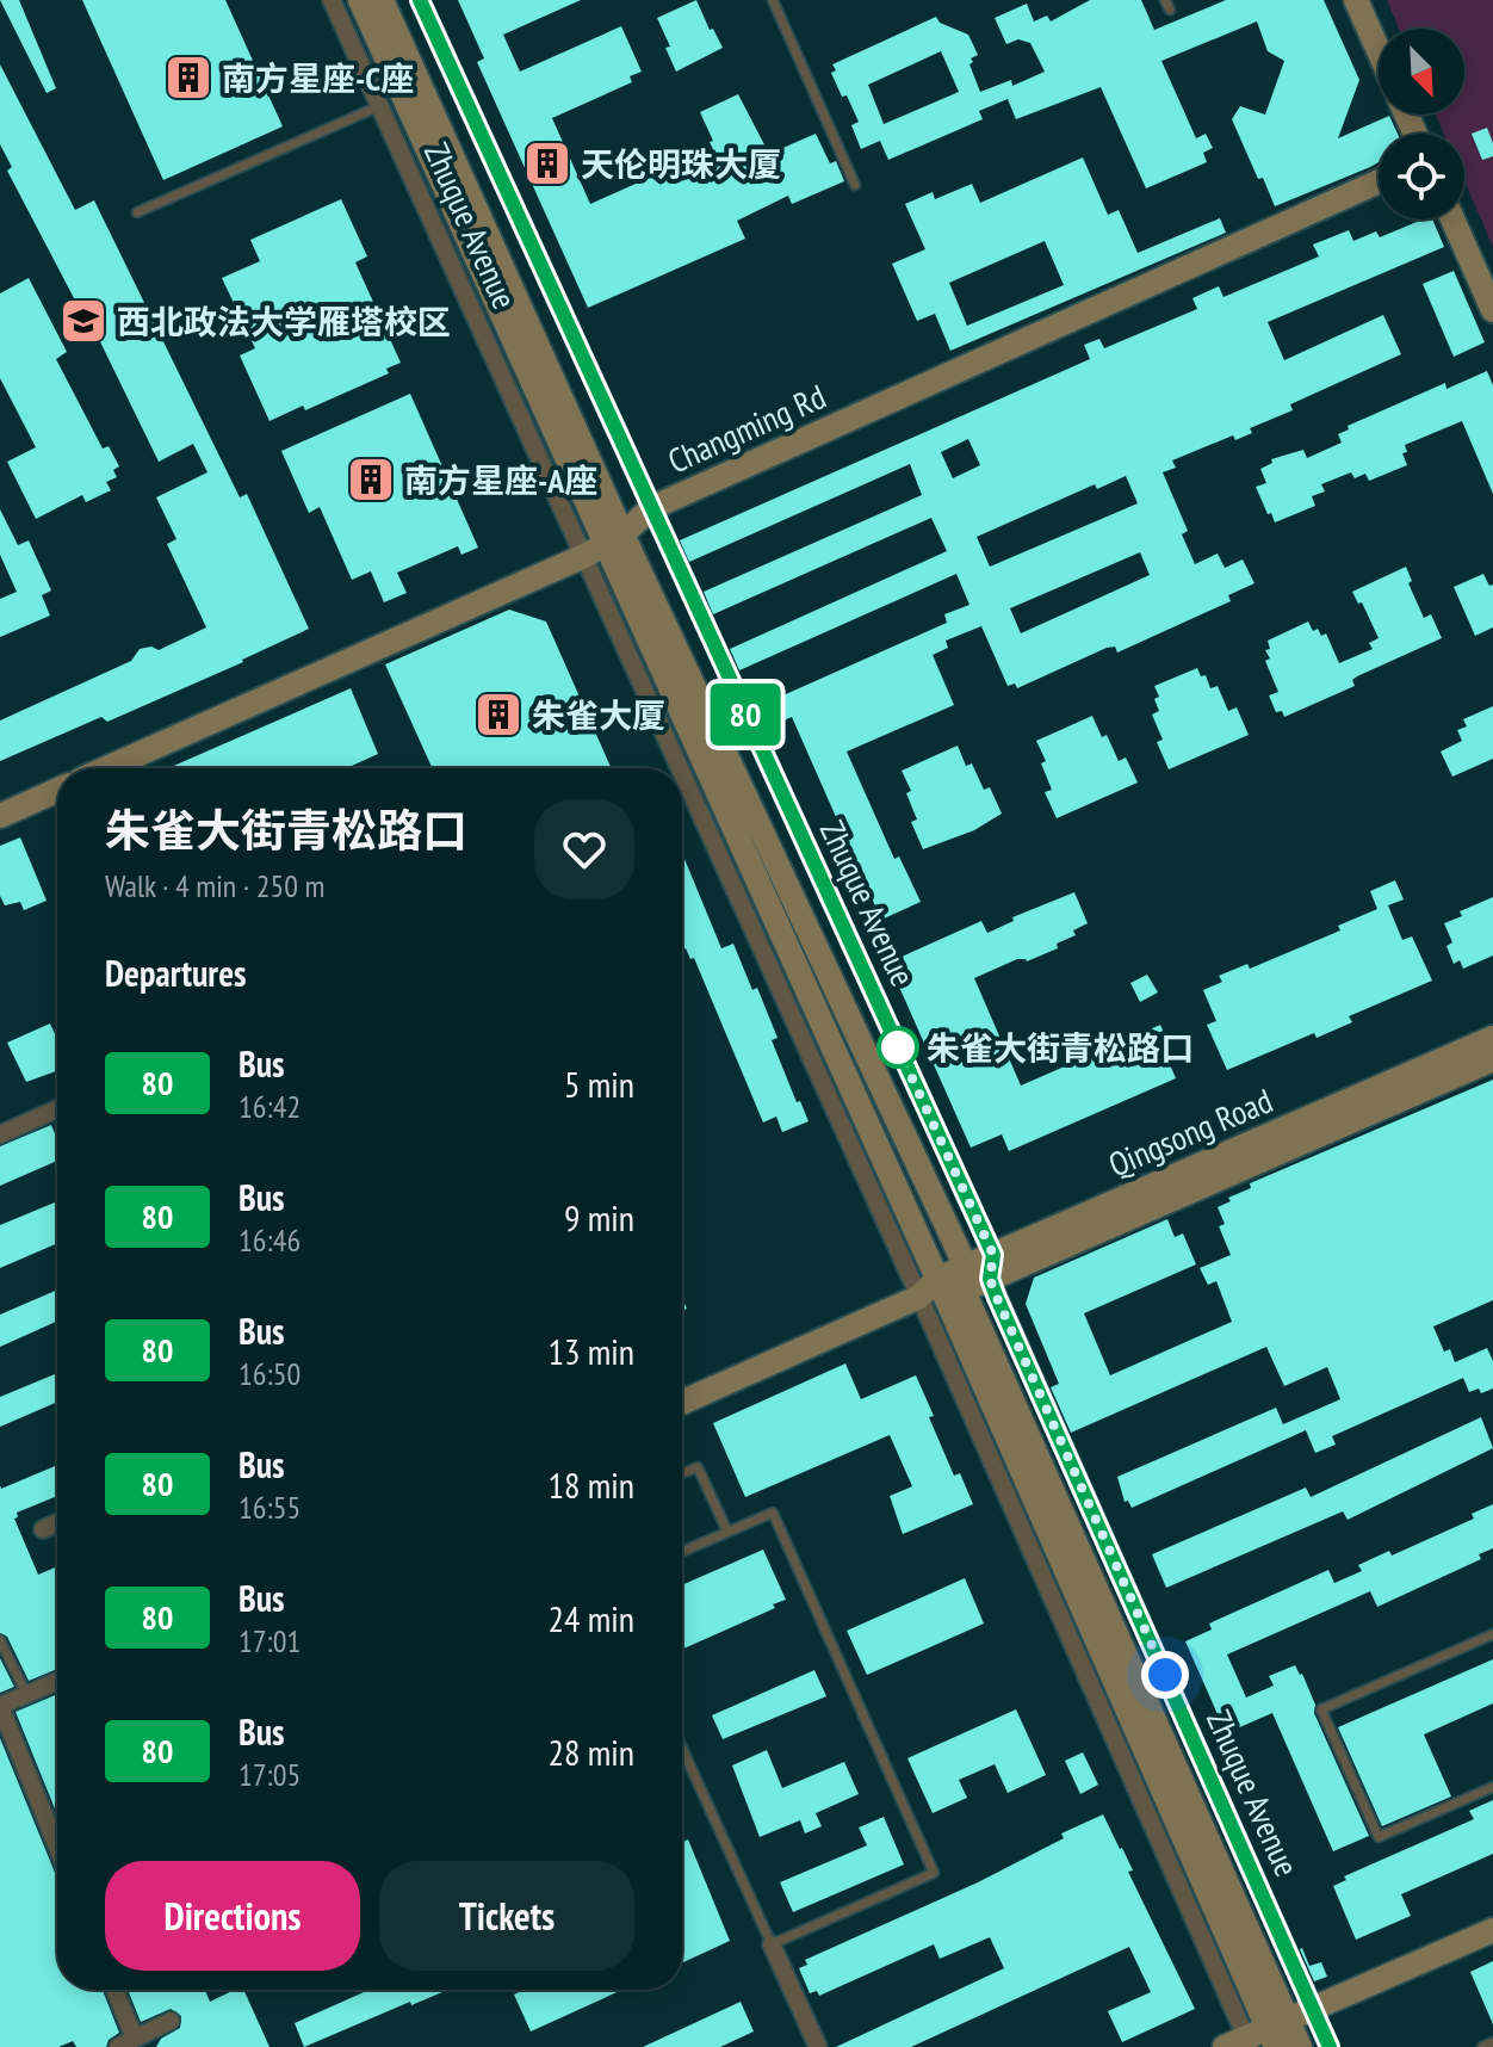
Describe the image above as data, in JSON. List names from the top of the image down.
{
  "streets": {
    "main road": ["Zhuque Avenue", "Changming Rd", "Qingsong Road"]
  },
  "crossings": [
    ["Zhuque Avenue", "Changming Rd"],
    ["Zhuque Avenue", "Qingsong Road"]
  ],
  "places": {
    "building": [
      "南方星座-C座",
      "天伦明珠大厦",
      "南方星座-A座",
      "朱雀大厦"
    ],
    "school or university": ["西北政法大学雁塔校区"],
    "other": ["朱雀大街青松路口"]
  },
  "lines": ["bus line 80"],
  "north": "bottom right",
  "page": {
    "on_map": "80",
    "heading": [
      ["朱雀大街青松路口", "Walk · 4 min · 250 m"],
      "Departures"
    ],
    "list": [
      {
        "mark": "80",
        "name": "Bus",
        "note": "16:42",
        "value": "5 min"
      },
      {
        "mark": "80",
        "name": "Bus",
        "note": "16:46",
        "value": "9 min"
      },
      {
        "mark": "80",
        "name": "Bus",
        "note": "16:50",
        "value": "13 min"
      },
      {
        "mark": "80",
        "name": "Bus",
        "note": "16:55",
        "value": "18 min"
      },
      {
        "mark": "80",
        "name": "Bus",
        "note": "17:01",
        "value": "24 min"
      },
      {
        "mark": "80",
        "name": "Bus",
        "note": "17:05",
        "value": "28 min"
      }
    ],
    "buttons": ["Directions", "Tickets"]
  }
}
